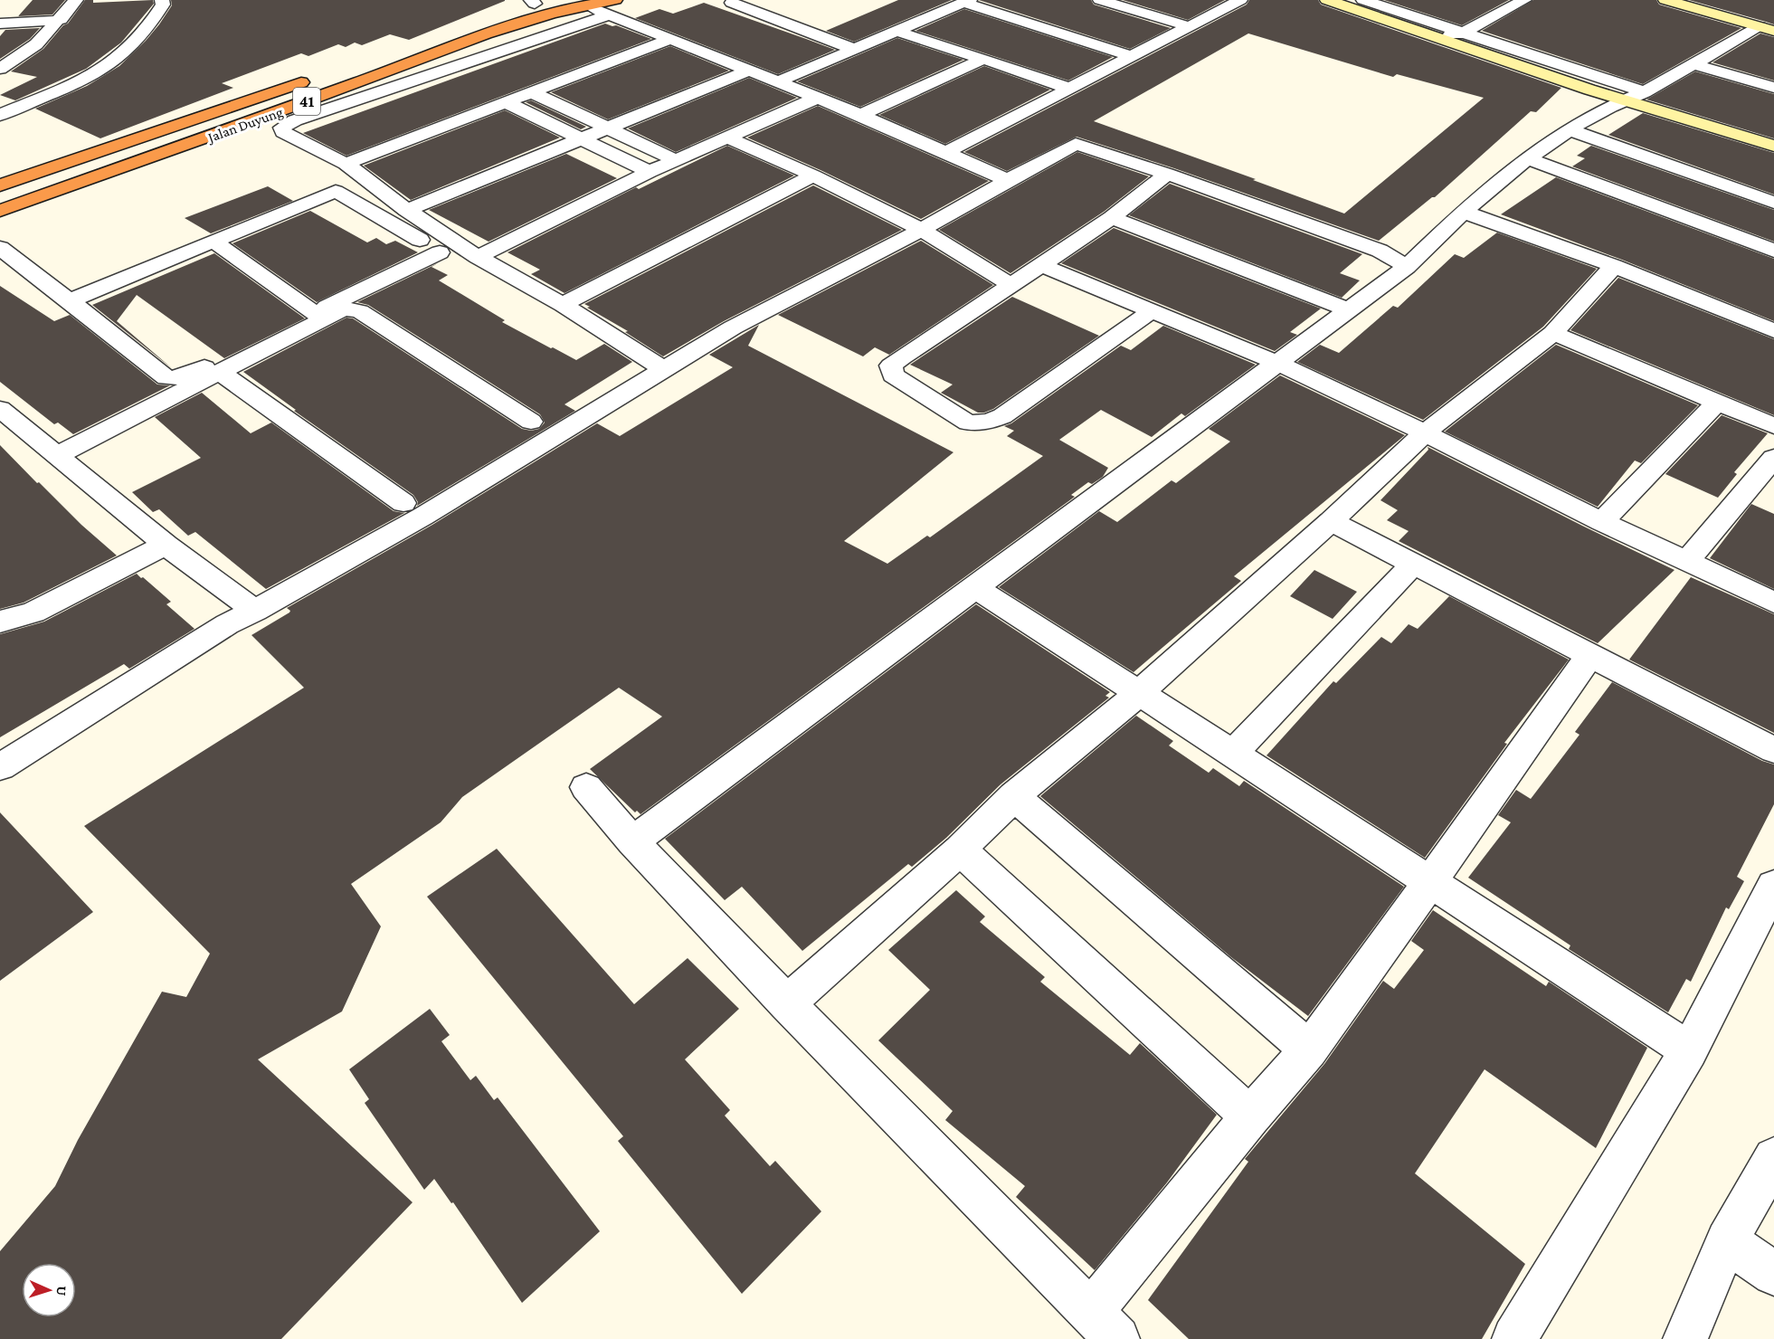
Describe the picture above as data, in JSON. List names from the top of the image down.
{
  "streets": {
    "highway": ["41", "Jalan Duyung"]
  },
  "north": "right"
}
